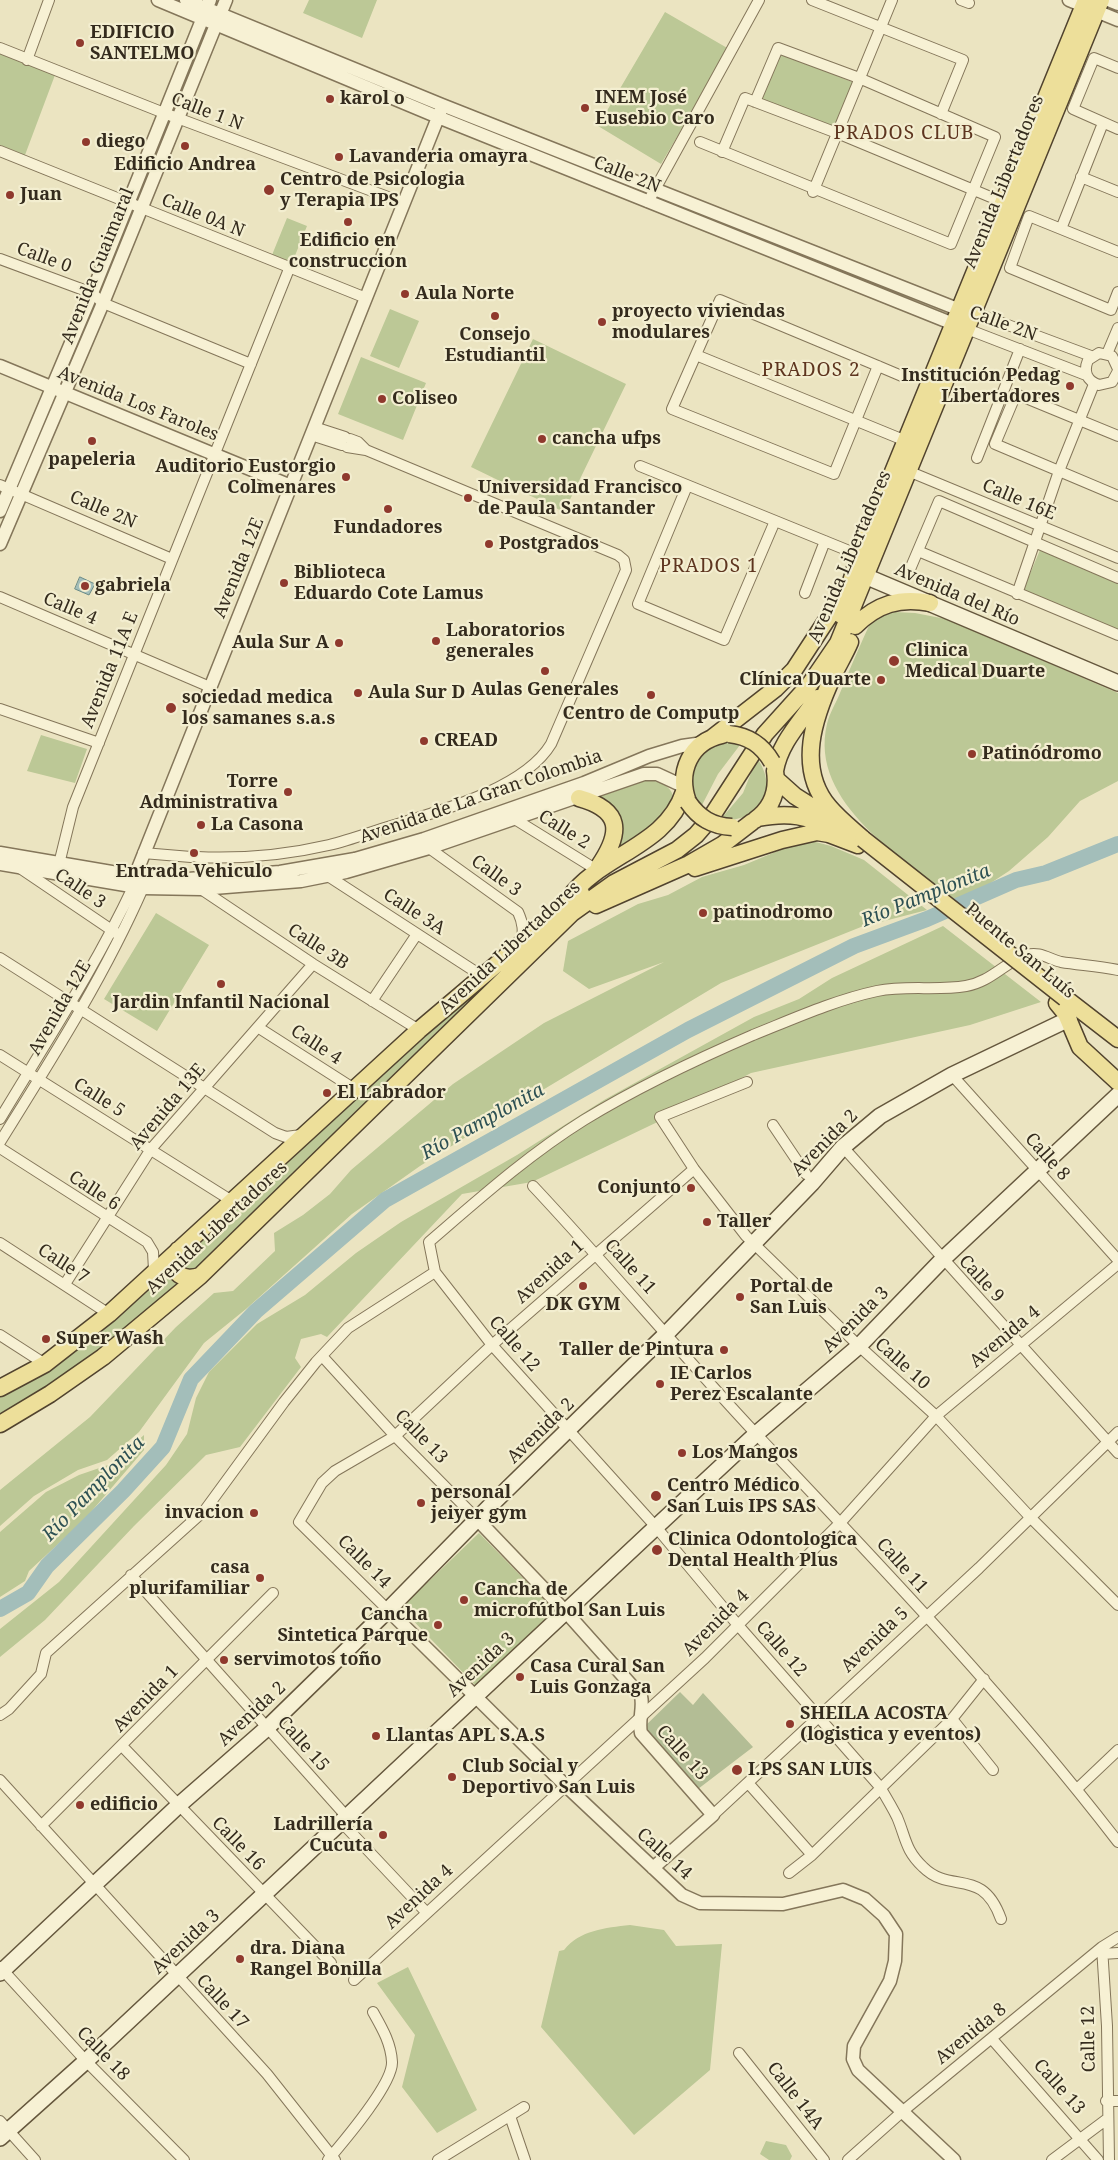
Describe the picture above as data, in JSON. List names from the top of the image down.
{
  "streets": {
    "main road": [
      "Avenida Libertadores",
      "Avenida del Río",
      "Puente San Luís",
      "Avenida 2",
      "Avenida 3"
    ],
    "street": [
      "Calle 1 N",
      "Calle 2N",
      "Calle 0A N",
      "Calle 0",
      "Avenida Guaimaral",
      "Avenida Los Faroles",
      "Calle 16E",
      "Avenida 12E",
      "Calle 4",
      "Avenida 11A E",
      "Avenida de La Gran Colombia",
      "Calle 2",
      "Calle 3",
      "Calle 3A",
      "Calle 3B",
      "Calle 5",
      "Avenida 13E",
      "Calle 8",
      "Calle 6",
      "Calle 7",
      "Calle 11",
      "Avenida 1",
      "Calle 9",
      "Avenida 4",
      "Calle 12",
      "Calle 10",
      "Calle 13",
      "Calle 14",
      "Avenida 5",
      "Calle 15",
      "Calle 16",
      "Calle 17",
      "Avenida 8",
      "Calle 18",
      "Calle 14A"
    ]
  },
  "crossings": [
    ["Calle 1 N", "Avenida Guaimaral"],
    ["Calle 1 N", "Avenida 12E"],
    ["Calle 2N", "Avenida Libertadores"],
    ["Calle 2N", "Avenida Guaimaral"],
    ["Calle 2N", "Avenida 12E"],
    ["Calle 2N", "Avenida 11A E"],
    ["Avenida Libertadores", "Calle 16E"],
    ["Avenida Libertadores", "Avenida del Río"],
    ["Avenida Libertadores", "Calle 4"],
    ["Avenida Libertadores", "Calle 3"],
    ["Avenida Libertadores", "Calle 3A"],
    ["Avenida Libertadores", "Calle 3B"],
    ["Avenida Libertadores", "Calle 5"],
    ["Avenida Libertadores", "Calle 6"],
    ["Avenida Libertadores", "Calle 7"],
    ["Calle 0A N", "Avenida Guaimaral"],
    ["Calle 0A N", "Avenida 12E"],
    ["Calle 0A N", "Avenida 11A E"],
    ["Calle 0", "Avenida Guaimaral"],
    ["Calle 0", "Avenida 11A E"],
    ["Avenida Guaimaral", "Avenida Los Faroles"],
    ["Avenida Los Faroles", "Avenida 12E"],
    ["Avenida Los Faroles", "Avenida 11A E"],
    ["Avenida 12E", "Calle 4"],
    ["Avenida 12E", "Avenida de La Gran Colombia"],
    ["Avenida 12E", "Calle 3"],
    ["Avenida 12E", "Calle 5"],
    ["Calle 4", "Avenida 11A E"],
    ["Calle 4", "Avenida 13E"],
    ["Avenida 11A E", "Avenida de La Gran Colombia"],
    ["Avenida de La Gran Colombia", "Calle 2"],
    ["Avenida de La Gran Colombia", "Calle 3"],
    ["Avenida de La Gran Colombia", "Calle 3A"],
    ["Avenida de La Gran Colombia", "Calle 3B"],
    ["Calle 3B", "Avenida 13E"],
    ["Puente San Luís", "Avenida 2"],
    ["Calle 5", "Avenida 13E"],
    ["Avenida 13E", "Calle 6"],
    ["Avenida 13E", "Calle 7"],
    ["Avenida 2", "Calle 8"],
    ["Avenida 2", "Calle 11"],
    ["Avenida 2", "Calle 9"],
    ["Avenida 2", "Calle 12"],
    ["Avenida 2", "Calle 10"],
    ["Avenida 2", "Calle 13"],
    ["Avenida 2", "Calle 14"],
    ["Avenida 2", "Calle 15"],
    ["Avenida 2", "Calle 16"],
    ["Avenida 2", "Calle 17"],
    ["Avenida 2", "Calle 18"],
    ["Calle 8", "Avenida 3"],
    ["Calle 11", "Avenida 1"],
    ["Calle 11", "Avenida 3"],
    ["Calle 11", "Avenida 4"],
    ["Calle 11", "Avenida 5"],
    ["Avenida 1", "Calle 12"],
    ["Avenida 1", "Calle 10"],
    ["Avenida 1", "Calle 13"],
    ["Avenida 1", "Calle 14"],
    ["Avenida 1", "Calle 15"],
    ["Avenida 1", "Calle 16"],
    ["Avenida 1", "Calle 17"],
    ["Calle 9", "Avenida 3"],
    ["Calle 9", "Avenida 4"],
    ["Calle 9", "Avenida 5"],
    ["Avenida 3", "Calle 12"],
    ["Avenida 3", "Calle 10"],
    ["Avenida 3", "Calle 13"],
    ["Avenida 3", "Calle 14"],
    ["Avenida 3", "Calle 15"],
    ["Avenida 3", "Calle 16"],
    ["Avenida 3", "Calle 17"],
    ["Avenida 3", "Calle 18"],
    ["Avenida 4", "Calle 12"],
    ["Avenida 4", "Calle 10"],
    ["Avenida 4", "Calle 13"],
    ["Avenida 4", "Calle 14"],
    ["Avenida 4", "Calle 15"],
    ["Calle 12", "Avenida 5"],
    ["Calle 12", "Avenida 8"],
    ["Calle 10", "Avenida 5"],
    ["Calle 13", "Avenida 5"],
    ["Calle 13", "Avenida 8"],
    ["Calle 14", "Avenida 5"],
    ["Calle 14", "Avenida 8"]
  ],
  "districts": ["PRADOS CLUB", "PRADOS 2", "PRADOS 1"],
  "water": ["Río Pamplonita"],
  "places": [
    "EDIFICIO SANTELMO",
    "karol o",
    "INEM José Eusebio Caro",
    "diego",
    "Edificio Andrea",
    "Lavanderia omayra",
    "Centro de Psicologia y Terapia IPS",
    "Juan",
    "Edificio en construccion",
    "Aula Norte",
    "Consejo Estudiantil",
    "proyecto viviendas modulares",
    "Institución Pedag Libertadores",
    "Coliseo",
    "cancha ufps",
    "papeleria",
    "Auditorio Eustorgio Colmenares",
    "Universidad Francisco de Paula Santander",
    "Fundadores",
    "Postgrados",
    "Biblioteca Eduardo Cote Lamus",
    "gabriela",
    "Laboratorios generales",
    "Aula Sur A",
    "Clinica Medical Duarte",
    "Aulas Generales",
    "Clínica Duarte",
    "Aula Sur D",
    "Centro de Computp",
    "sociedad medica los samanes s.a.s",
    "CREAD",
    "Patinódromo",
    "Torre Administrativa",
    "La Casona",
    "Entrada Vehiculo",
    "patinodromo",
    "Jardin Infantil Nacional",
    "El Labrador",
    "Conjunto",
    "Taller",
    "DK GYM",
    "Portal de San Luis",
    "Super Wash",
    "Taller de Pintura",
    "IE Carlos Perez Escalante",
    "Los Mangos",
    "Centro Médico San Luis IPS SAS",
    "personal jeiyer gym",
    "invacion",
    "Clinica Odontologica Dental Health Plus",
    "casa plurifamiliar",
    "Cancha de microfútbol San Luis",
    "Cancha Sintetica Parque",
    "servimotos toño",
    "Casa Cural San Luis Gonzaga",
    "SHEILA ACOSTA (logistica y eventos)",
    "Llantas APL S.A.S",
    "I.PS SAN LUIS",
    "Club Social y Deportivo San Luis",
    "edificio",
    "Ladrillería Cucuta",
    "dra. Diana Rangel Bonilla"
  ]
}
